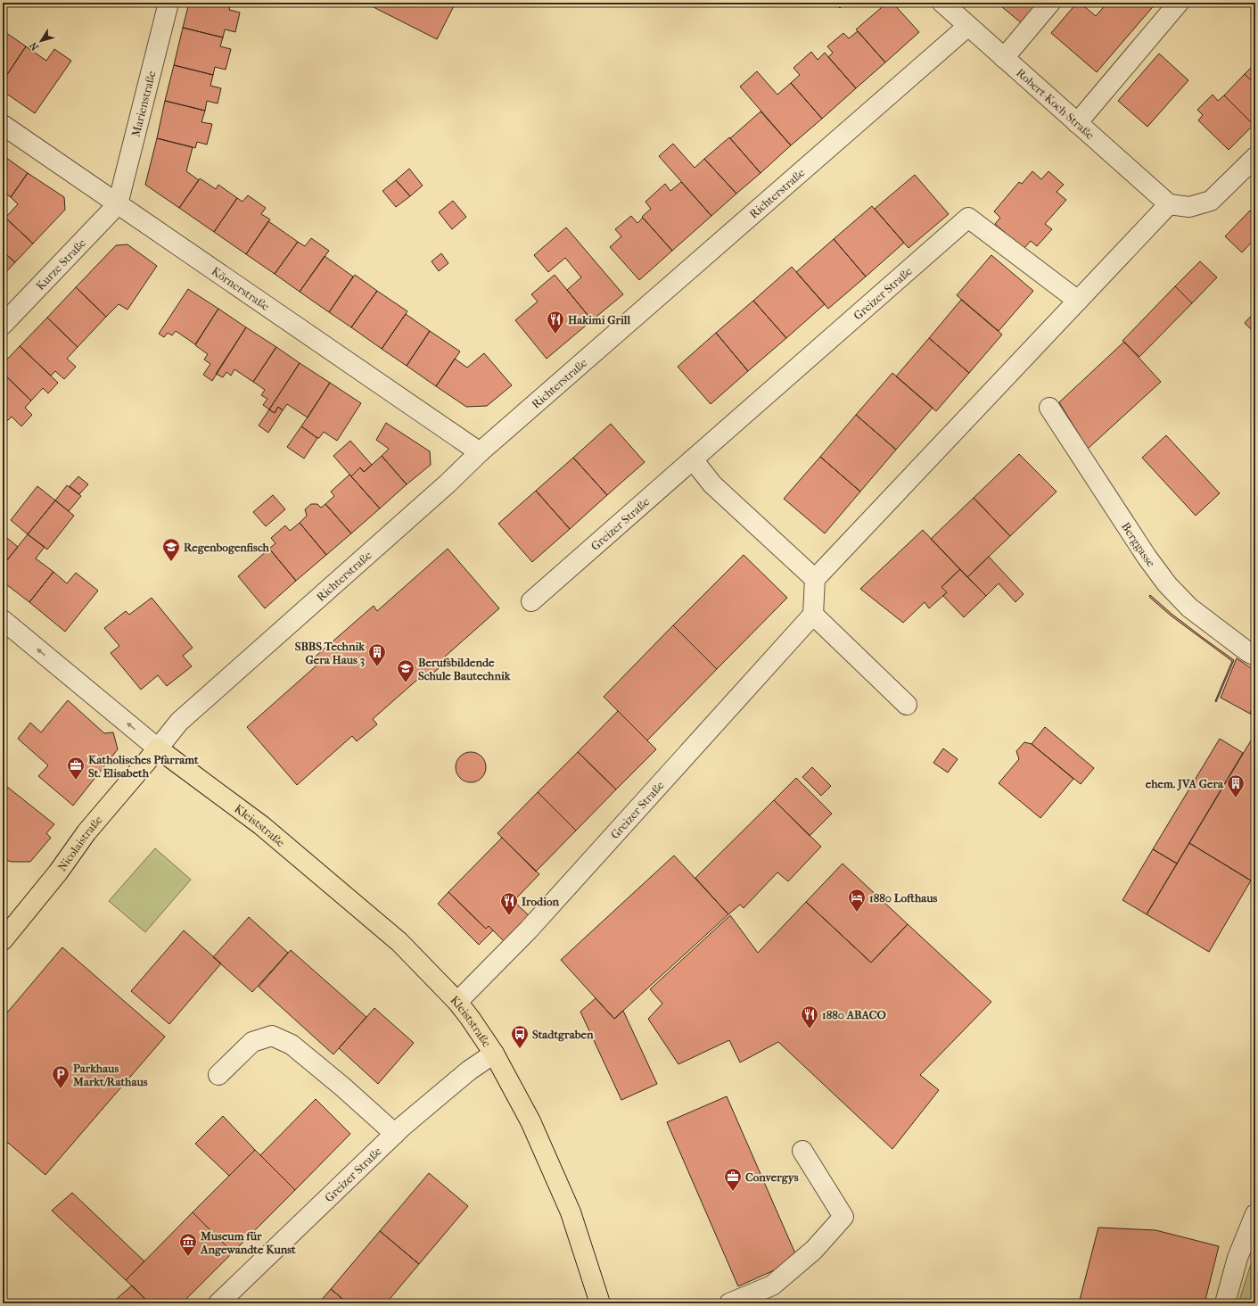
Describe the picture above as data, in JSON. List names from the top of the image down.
{
  "streets": {
    "main road": ["Kleiststraße", "Nicolaistraße"],
    "street": [
      "Marienstraße",
      "Robert-Koch-Straße",
      "Richterstraße",
      "Kurze Straße",
      "Körnerstraße",
      "Greizer Straße",
      "Berggasse"
    ]
  },
  "crossings": [
    ["Marienstraße", "Kurze Straße"],
    ["Marienstraße", "Körnerstraße"],
    ["Robert-Koch-Straße", "Richterstraße"],
    ["Richterstraße", "Körnerstraße"],
    ["Richterstraße", "Kleiststraße"],
    ["Richterstraße", "Nicolaistraße"],
    ["Kurze Straße", "Körnerstraße"],
    ["Greizer Straße", "Kleiststraße"],
    ["Kleiststraße", "Nicolaistraße"]
  ],
  "places": {
    "restaurant": ["Hakimi Grill", "Irodion", "1880 ABACO"],
    "school or university": ["Regenbogenfisch", "Berufsbildende Schule Bautechnik"],
    "building": ["SBBS Technik Gera Haus 3", "ehem. JVA Gera"],
    "office": ["Katholisches Pfarramt St. Elisabeth", "Convergys"],
    "hotel": ["1880 Lofthaus"],
    "bus stop": ["Stadtgraben"],
    "parking": ["Parkhaus Markt/Rathaus"],
    "museum": ["Museum für Angewandte Kunst"]
  },
  "north": "bottom left"
}
